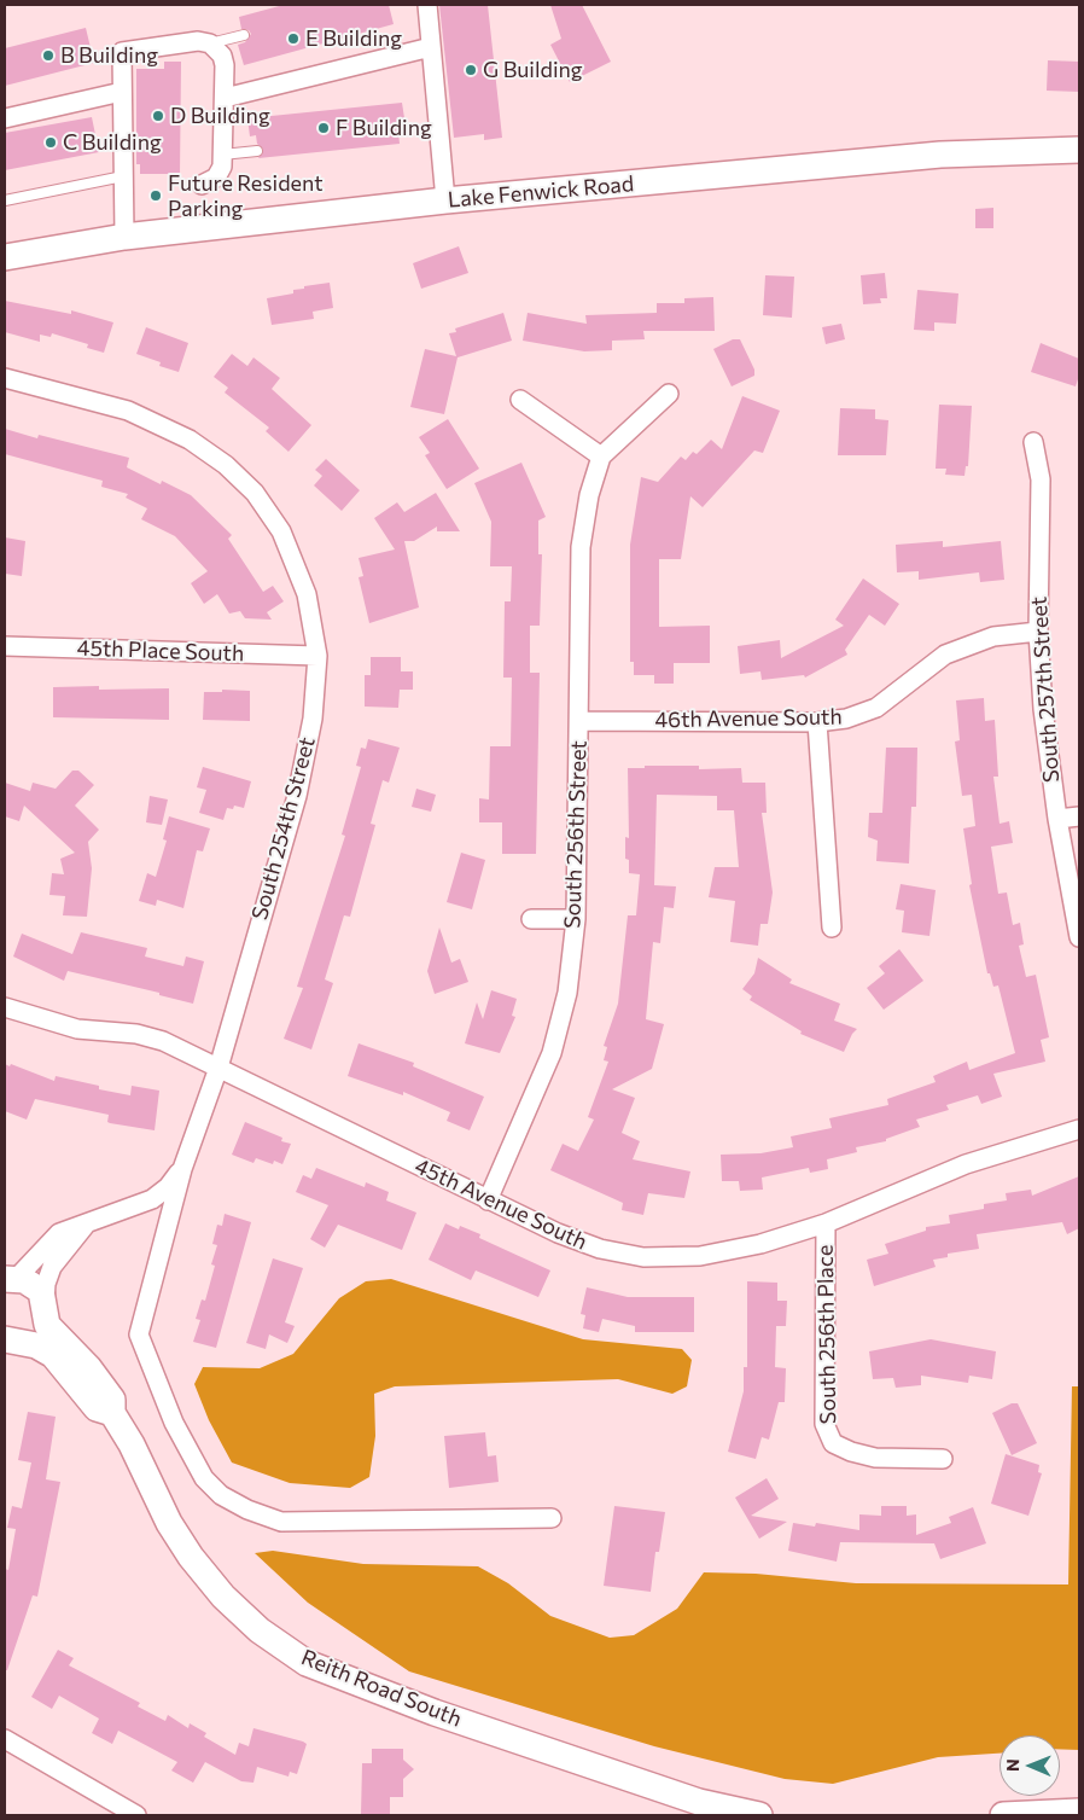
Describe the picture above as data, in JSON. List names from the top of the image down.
{
  "streets": {
    "main road": ["Lake Fenwick Road", "Reith Road South"],
    "street": [
      "45th Place South",
      "South 257th Street",
      "46th Avenue South",
      "South 254th Street",
      "South 256th Street",
      "45th Avenue South",
      "South 256th Place"
    ]
  },
  "crossings": [
    ["45th Place South", "South 254th Street"],
    ["South 257th Street", "46th Avenue South"],
    ["46th Avenue South", "South 256th Street"],
    ["South 254th Street", "45th Avenue South"],
    ["South 256th Street", "45th Avenue South"],
    ["45th Avenue South", "South 256th Place"]
  ],
  "places": [
    "E Building",
    "B Building",
    "G Building",
    "D Building",
    "F Building",
    "C Building",
    "Future Resident Parking"
  ],
  "north": "left"
}
